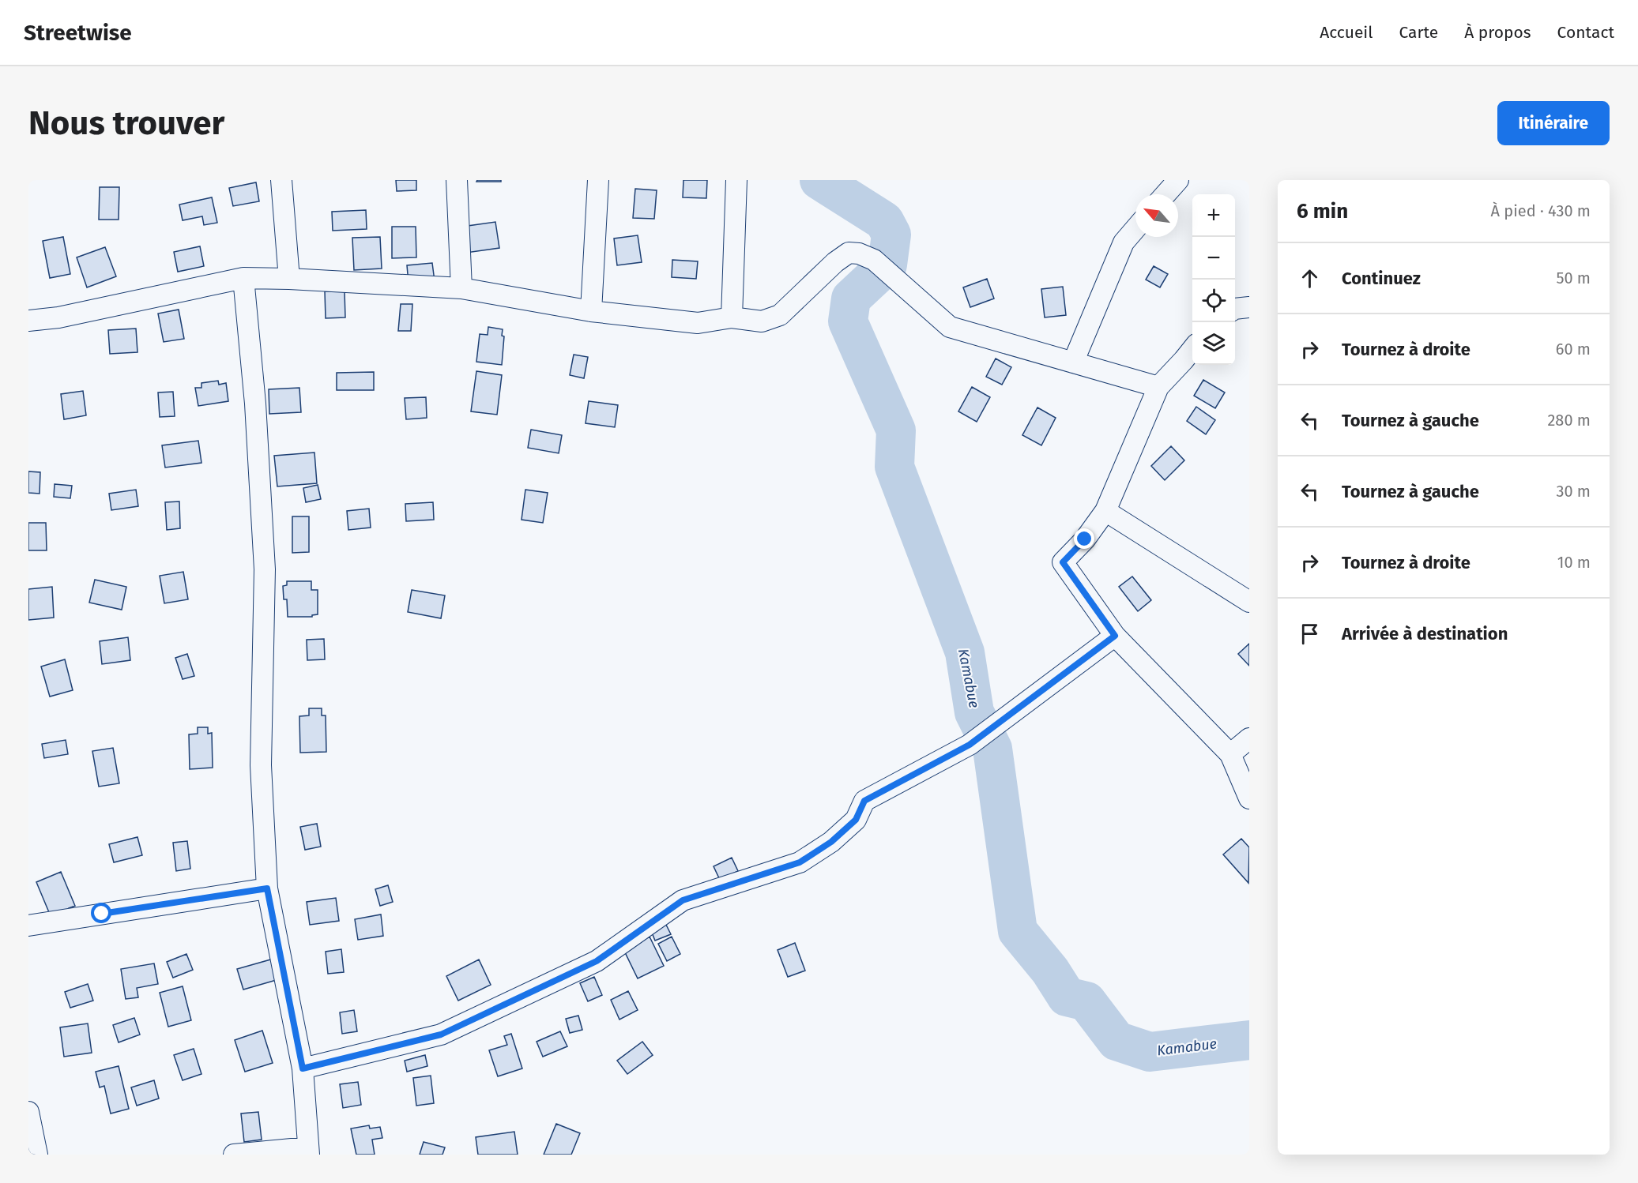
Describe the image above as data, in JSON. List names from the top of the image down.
{
  "water": ["Kamabue"],
  "north": "top left",
  "page": {
    "header": "Streetwise",
    "nav": [
      "Accueil",
      "Carte",
      "À propos",
      "Contact"
    ],
    "buttons": "Itinéraire",
    "title": "Nous trouver",
    "heading": ["6 min", "À pied · 430 m"],
    "map_buttons": ["+", "−"],
    "list": [
      ["Continuez", "50 m"],
      ["Tournez à droite", "60 m"],
      ["Tournez à gauche", "280 m"],
      ["Tournez à gauche", "30 m"],
      ["Tournez à droite", "10 m"],
      "Arrivée à destination"
    ]
  }
}
